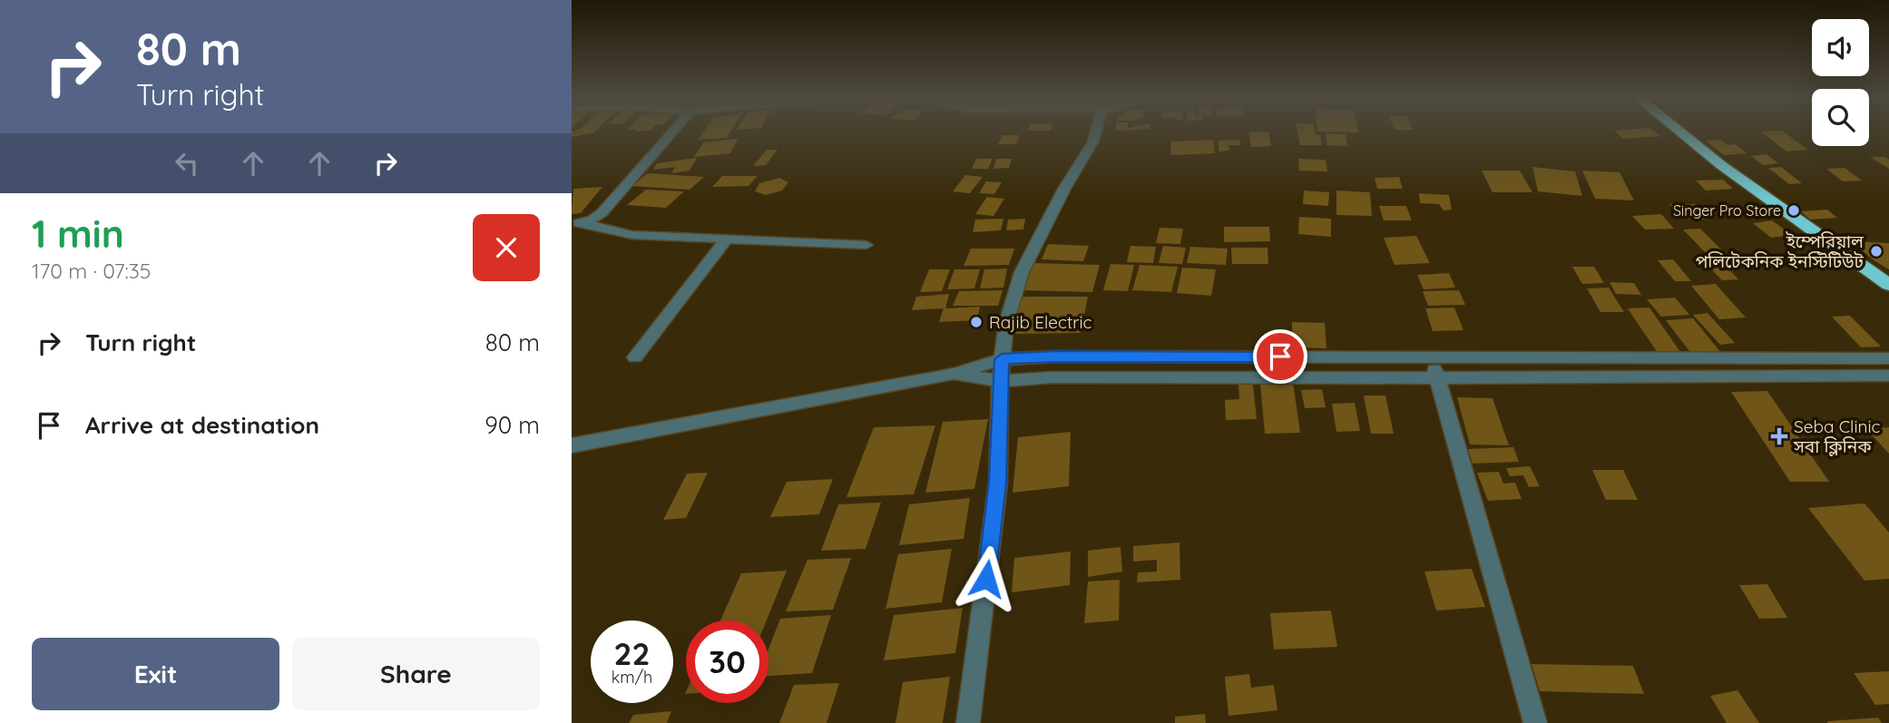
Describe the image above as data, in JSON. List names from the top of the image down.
{
  "places": {
    "other": ["Singer Pro Store", "ইম্পেরিয়াল পলিটেকনিক ইনস্টিটিউট", "Rajib Electric"],
    "health": ["Seba Clinic সবা ক্লিনিক"]
  },
  "page": {
    "turn": ["80 m", "Turn right"],
    "heading": ["1 min", "170 m · 07:35"],
    "list": [
      {
        "name": "Turn right",
        "value": "80 m"
      },
      {
        "name": "Arrive at destination",
        "value": "90 m"
      }
    ],
    "speed": "22 km/h",
    "limit": "30",
    "buttons": ["Exit", "Share"]
  }
}
